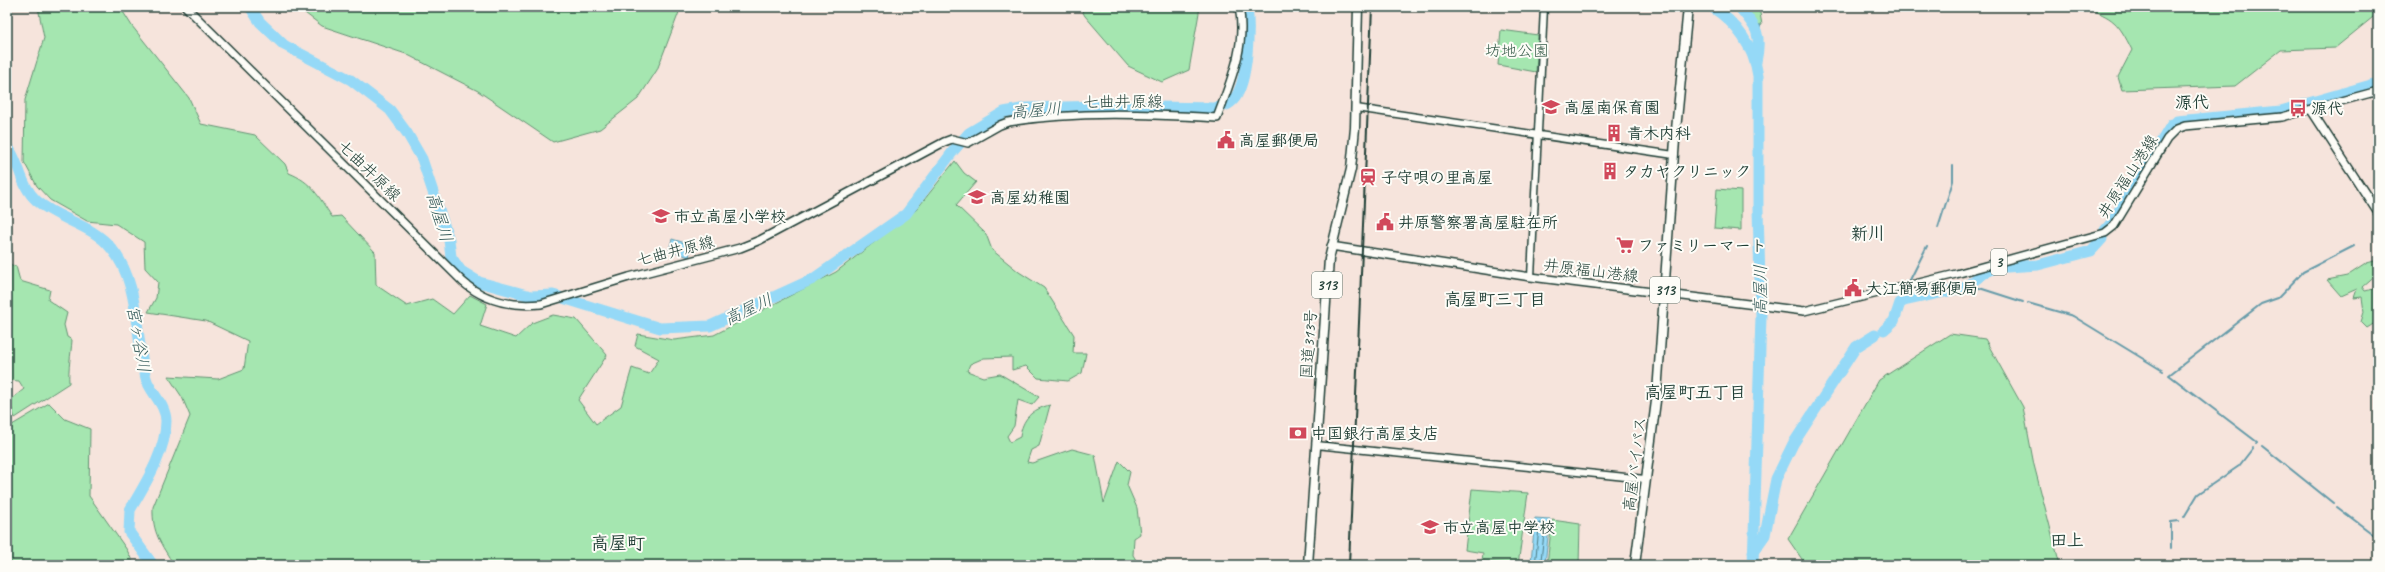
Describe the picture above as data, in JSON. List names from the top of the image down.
{
  "streets": {
    "highway": ["313", "国道313号", "高屋バイパス"],
    "main road": ["七曲井原線", "井原福山港線", "3"]
  },
  "crossings": [
    ["井原福山港線", "国道313号"],
    ["井原福山港線", "高屋バイパス"]
  ],
  "districts": [
    "源代",
    "新川",
    "高屋町三丁目",
    "高屋町五丁目",
    "田上",
    "高屋町"
  ],
  "water": ["高屋川", "宮ヶ谷川"],
  "parks": ["坊地公園"],
  "places": {
    "school or university": [
      "高屋南保育園",
      "高屋幼稚園",
      "市立高屋小学校",
      "市立高屋中学校"
    ],
    "bus stop": ["源代"],
    "building": ["青木内科", "タカヤクリニック"],
    "public building": ["高屋郵便局", "井原警察署高屋駐在所", "大江簡易郵便局"],
    "station": ["子守唄の里高屋"],
    "supermarket": ["ファミリーマート"],
    "bank": ["中国銀行高屋支店"]
  }
}
